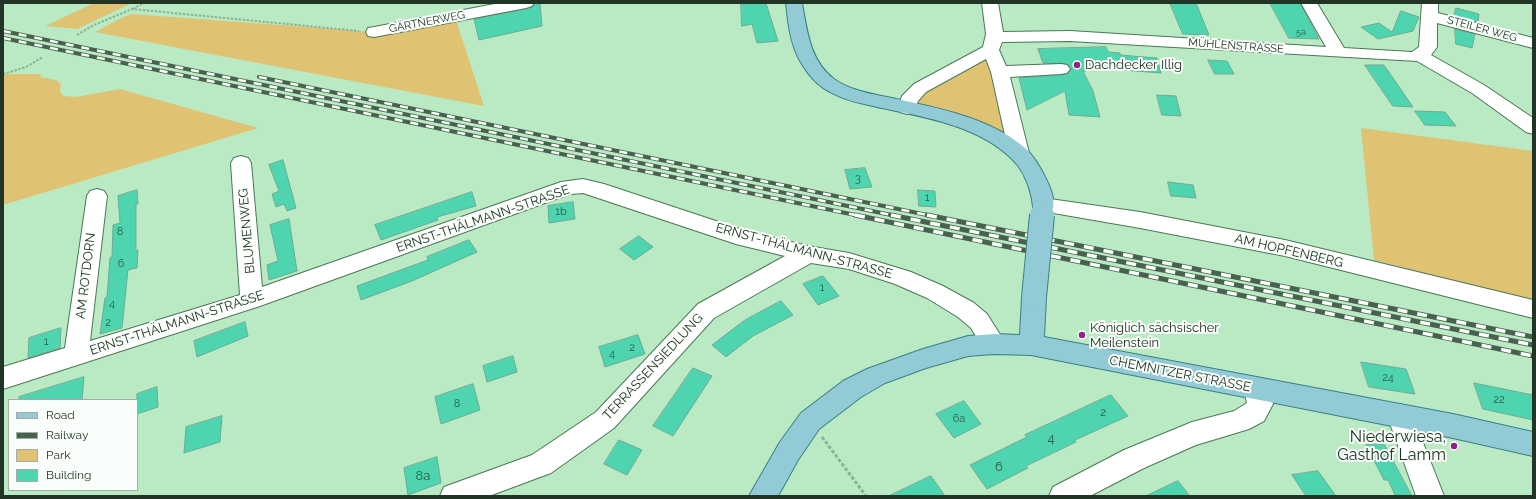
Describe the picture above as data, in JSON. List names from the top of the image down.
{
  "streets": {
    "main road": ["CHEMNITZER STRASSE"],
    "street": [
      "GÄRTNERWEG",
      "STEILER WEG",
      "MÜHLENSTRASSE",
      "ERNST-THÄLMANN-STRASSE",
      "BLUMENWEG",
      "AM HOPFENBERG",
      "AM ROTDORN",
      "TERRASSENSIEDLUNG"
    ]
  },
  "crossings": [
    ["ERNST-THÄLMANN-STRASSE", "BLUMENWEG"],
    ["ERNST-THÄLMANN-STRASSE", "AM ROTDORN"],
    ["ERNST-THÄLMANN-STRASSE", "TERRASSENSIEDLUNG"],
    ["ERNST-THÄLMANN-STRASSE", "CHEMNITZER STRASSE"]
  ],
  "places": ["Dachdecker Illig", "Königlich sächsischer Meilenstein", "Niederwiesa, Gasthof Lamm"],
  "house_numbers": [
    "5a",
    "3",
    "1",
    "1b",
    "8",
    "6",
    "1",
    "4",
    "2",
    "1",
    "2",
    "4",
    "24",
    "22",
    "8",
    "2",
    "6a",
    "4",
    "6",
    "8a"
  ],
  "legend": [
    "Road",
    "Railway",
    "Park",
    "Building"
  ]
}
